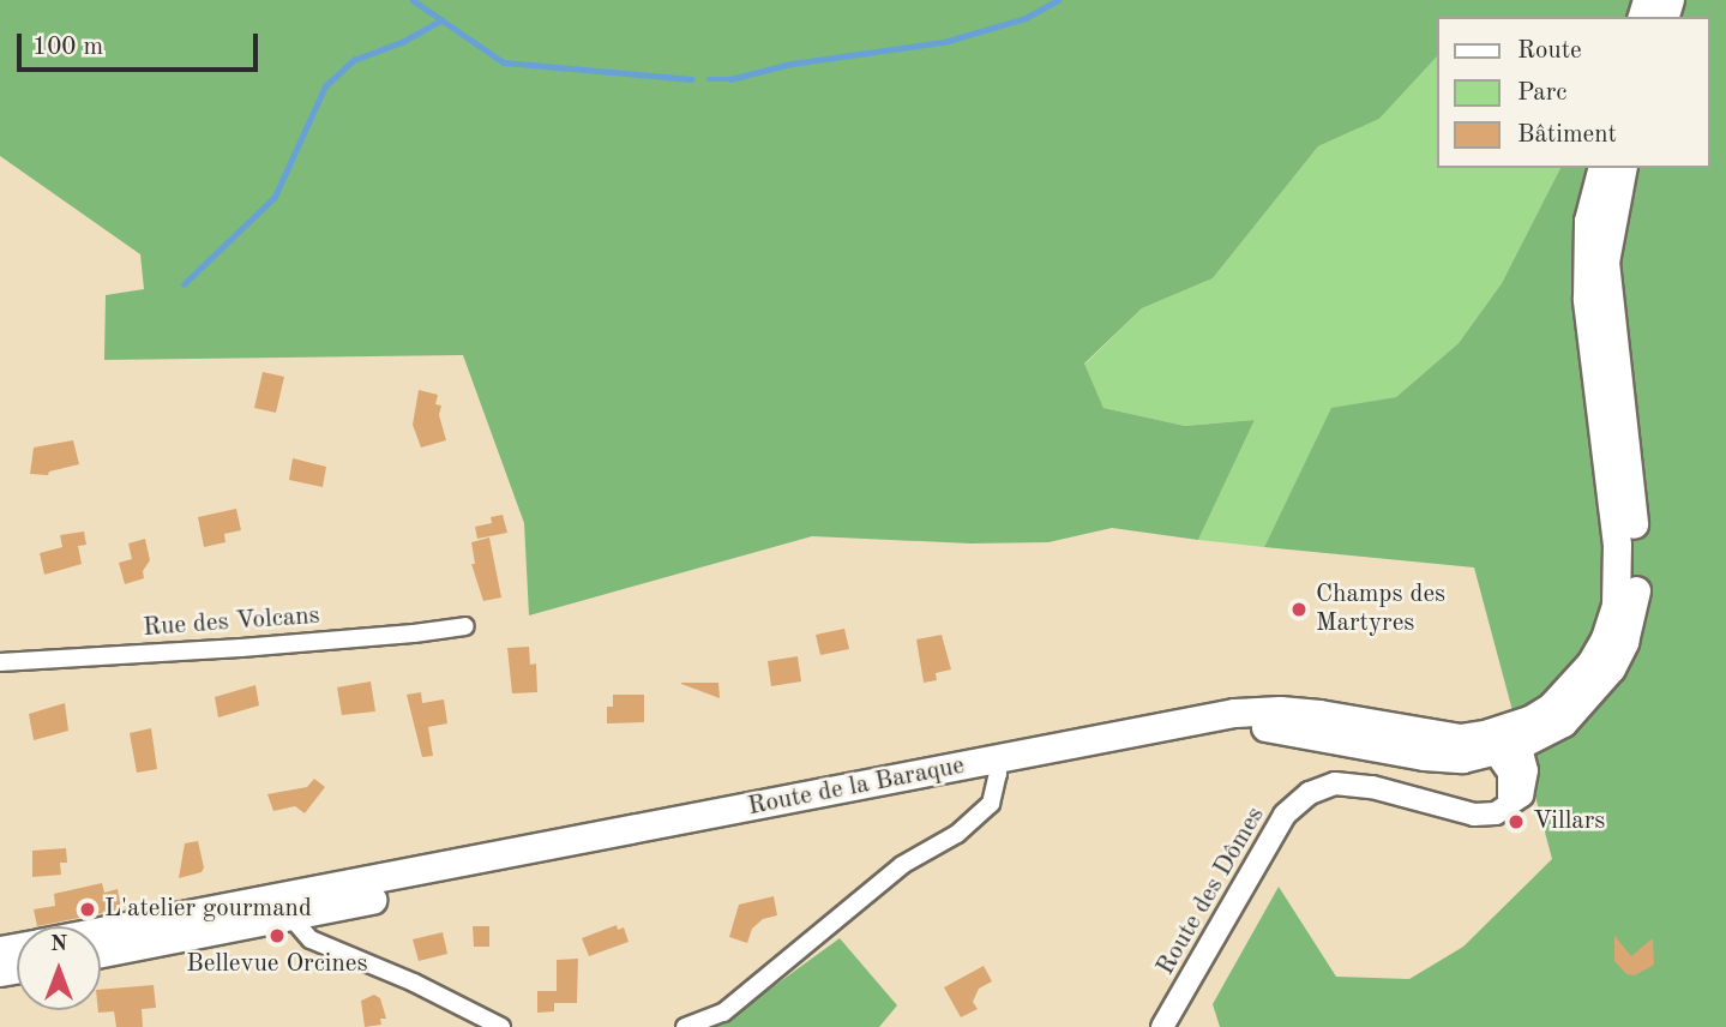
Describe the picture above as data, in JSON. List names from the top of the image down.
{
  "streets": {
    "main road": ["Route de la Baraque"],
    "street": ["Rue des Volcans", "Route des Dômes"]
  },
  "places": [
    "Champs des Martyres",
    "Villars",
    "L'atelier gourmand",
    "Bellevue Orcines"
  ],
  "legend": ["Route", "Parc", "Bâtiment"],
  "scale_bar": "100 m",
  "north": "top"
}
